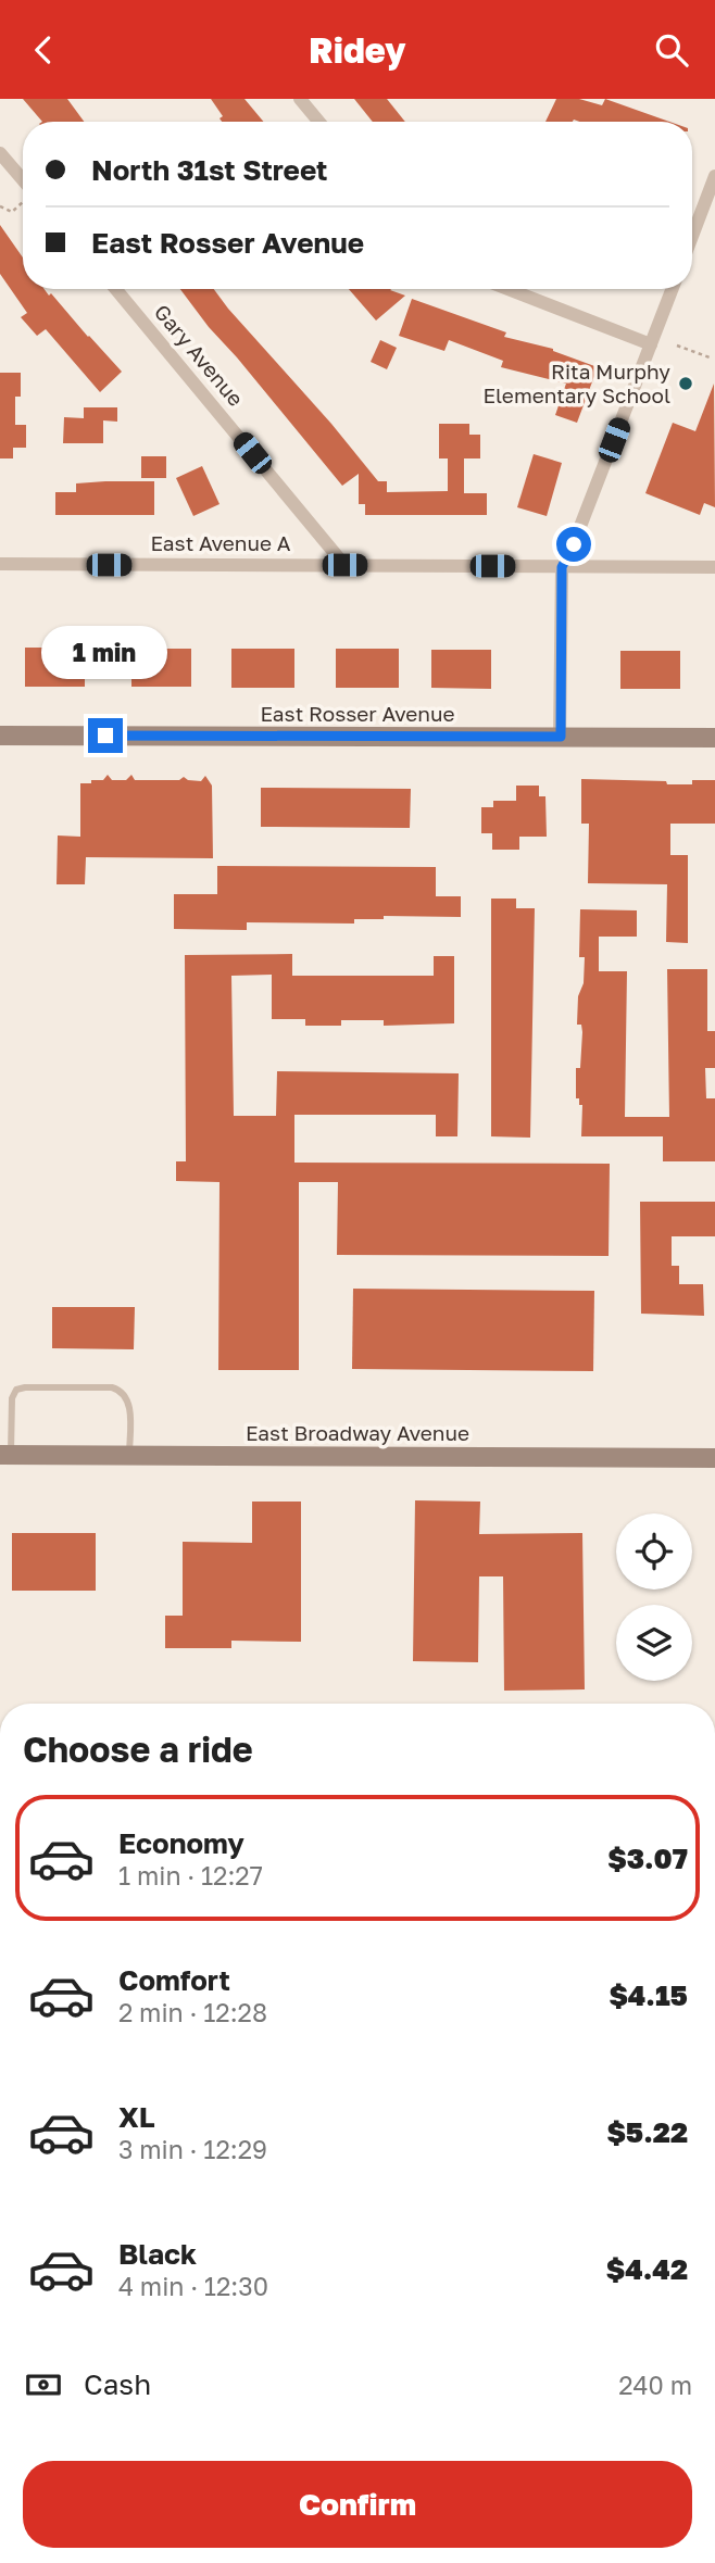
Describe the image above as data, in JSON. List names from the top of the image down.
{
  "streets": {
    "street": [
      "Gary Avenue",
      "East Avenue A",
      "East Rosser Avenue",
      "East Broadway Avenue"
    ]
  },
  "crossings": [
    ["Gary Avenue", "East Avenue A"]
  ],
  "places": ["Rita Murphy Elementary School"],
  "page": {
    "header": "Ridey",
    "banner": ["North 31st Street", "East Rosser Avenue"],
    "bubble": "1 min",
    "heading": "Choose a ride",
    "list": [
      {
        "name": "Economy",
        "note": "1 min · 12:27",
        "value": "$3.07"
      },
      {
        "name": "Comfort",
        "note": "2 min · 12:28",
        "value": "$4.15"
      },
      {
        "name": "XL",
        "note": "3 min · 12:29",
        "value": "$5.22"
      },
      {
        "name": "Black",
        "note": "4 min · 12:30",
        "value": "$4.42"
      }
    ],
    "pay": ["Cash", "240 m"],
    "buttons": "Confirm"
  }
}
